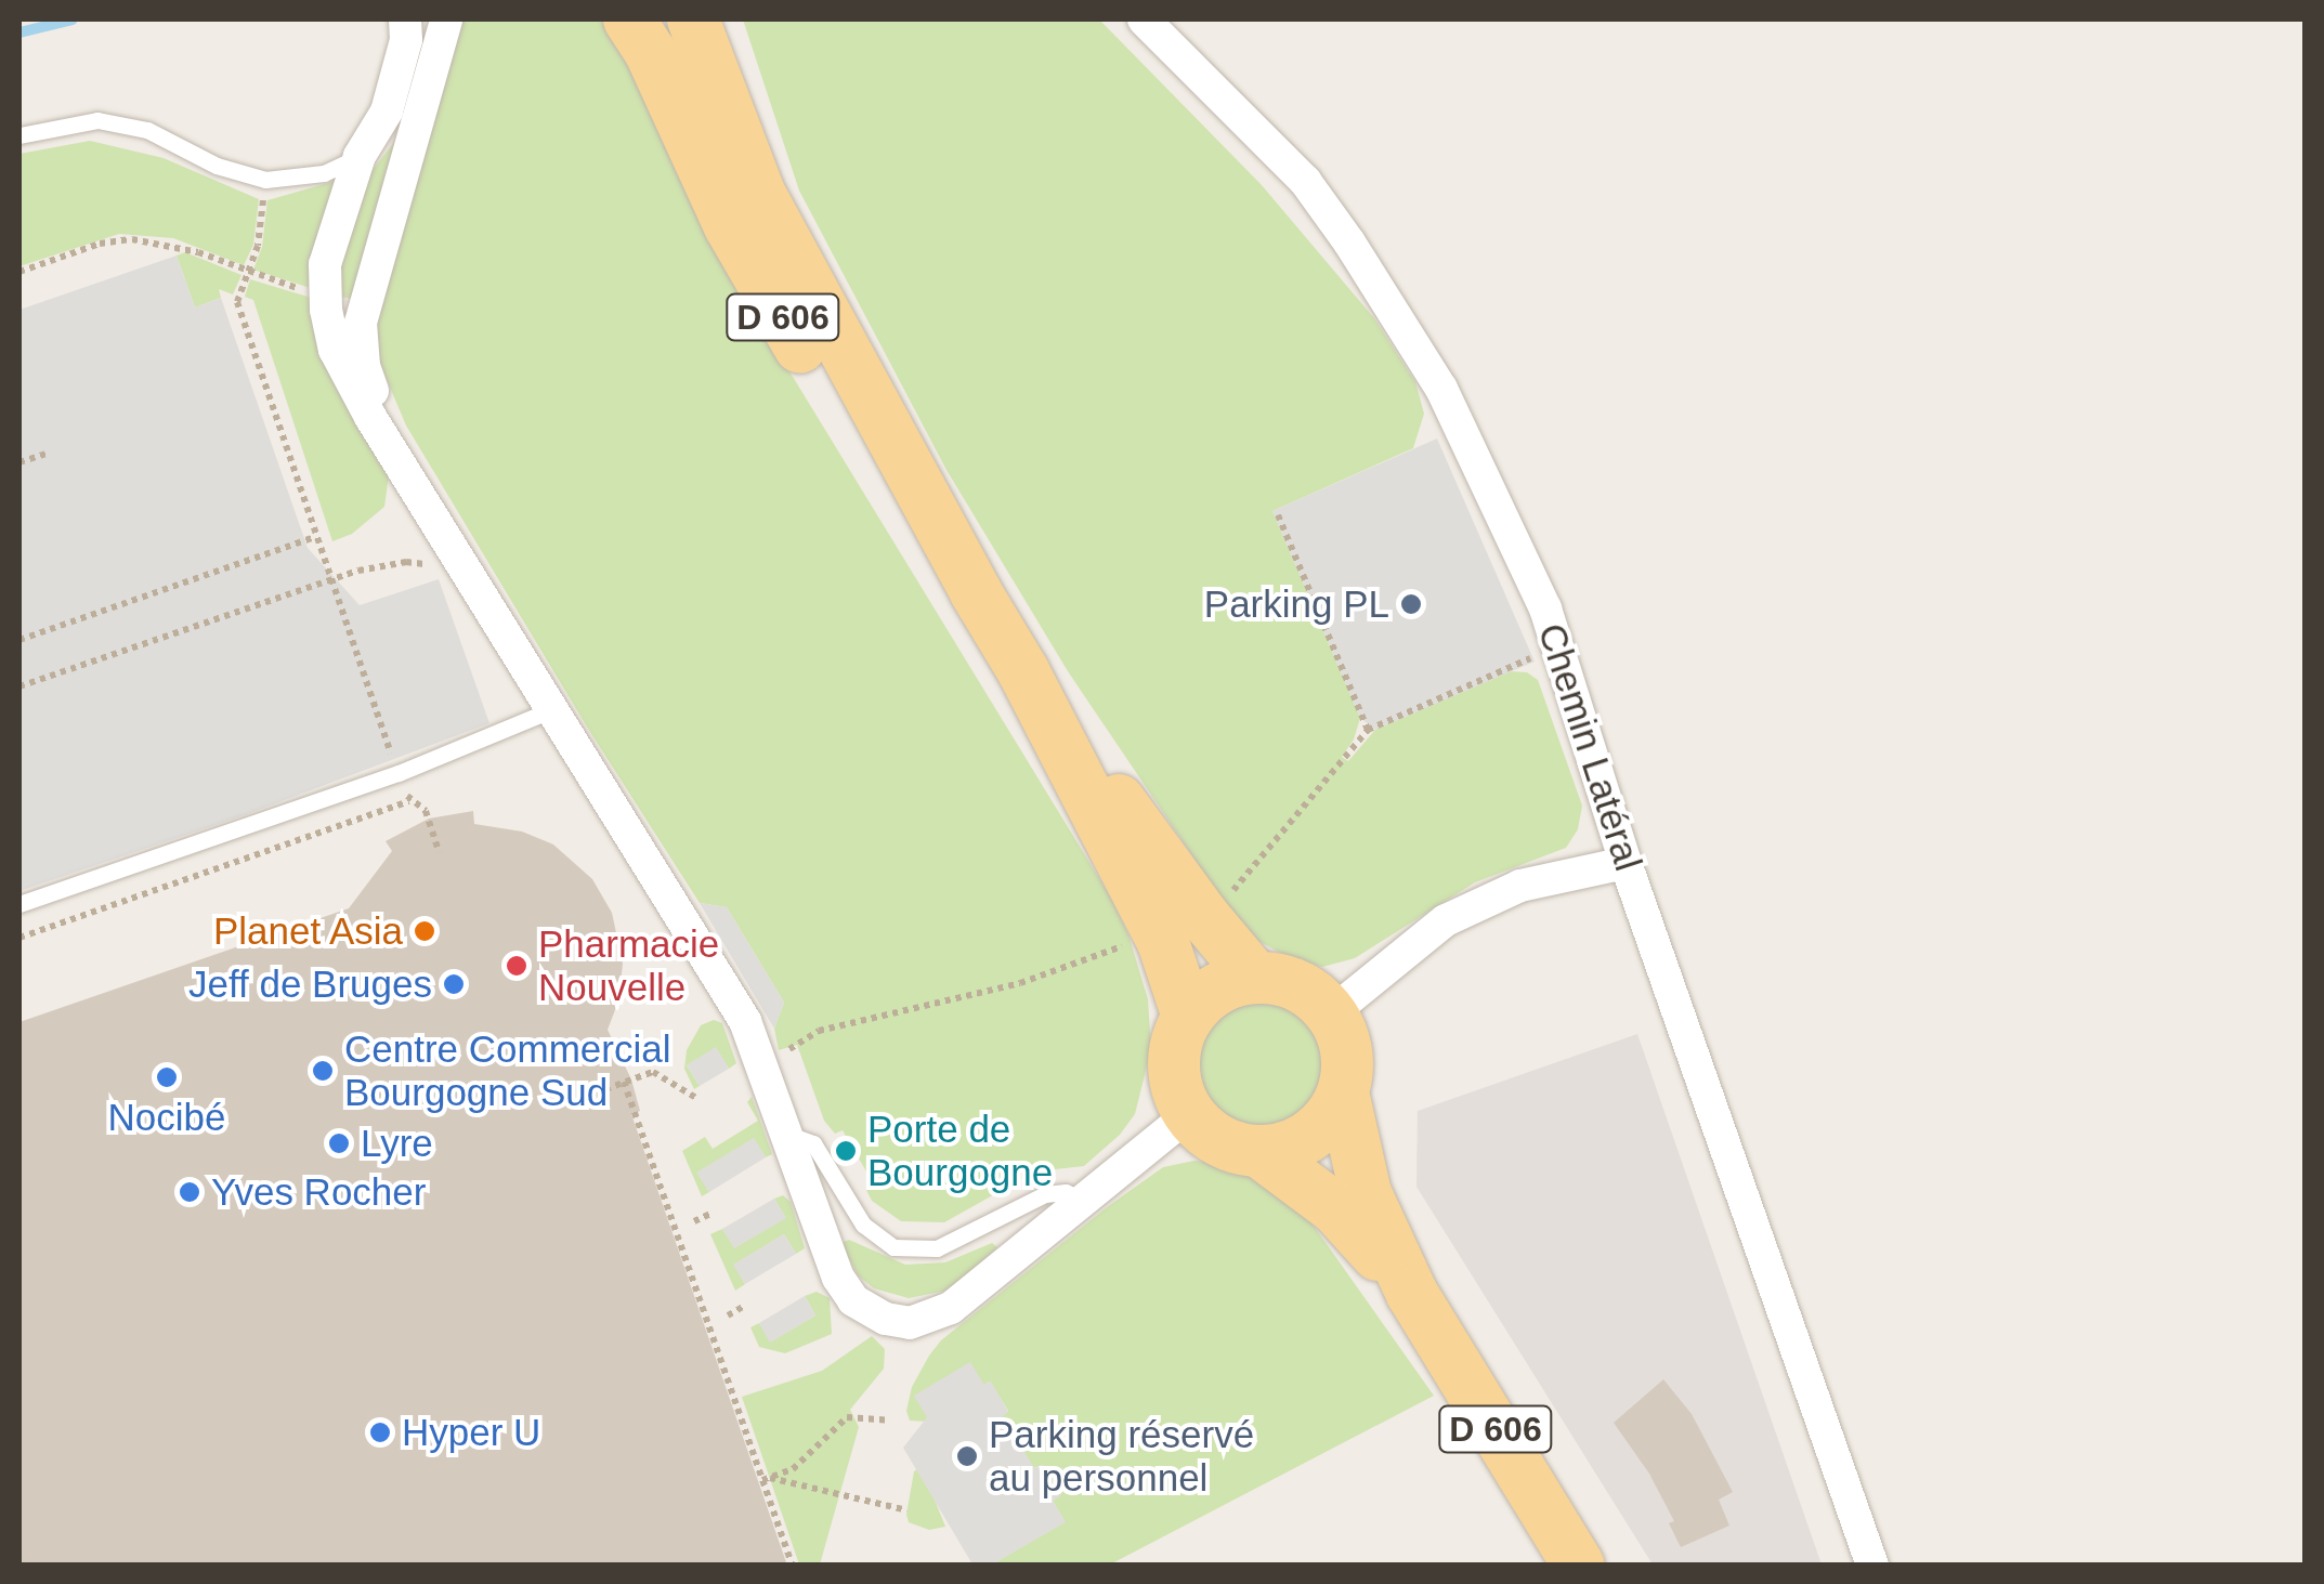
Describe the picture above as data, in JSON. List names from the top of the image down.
{
  "streets": {
    "main road": ["D 606"],
    "street": ["Chemin Latéral"]
  },
  "places": [
    "Parking PL",
    "Planet Asia",
    "Pharmacie Nouvelle",
    "Jeff de Bruges",
    "Centre Commercial Bourgogne Sud",
    "Nocibé",
    "Lyre",
    "Porte de Bourgogne",
    "Yves Rocher",
    "Hyper U",
    "Parking réservé au personnel"
  ]
}
